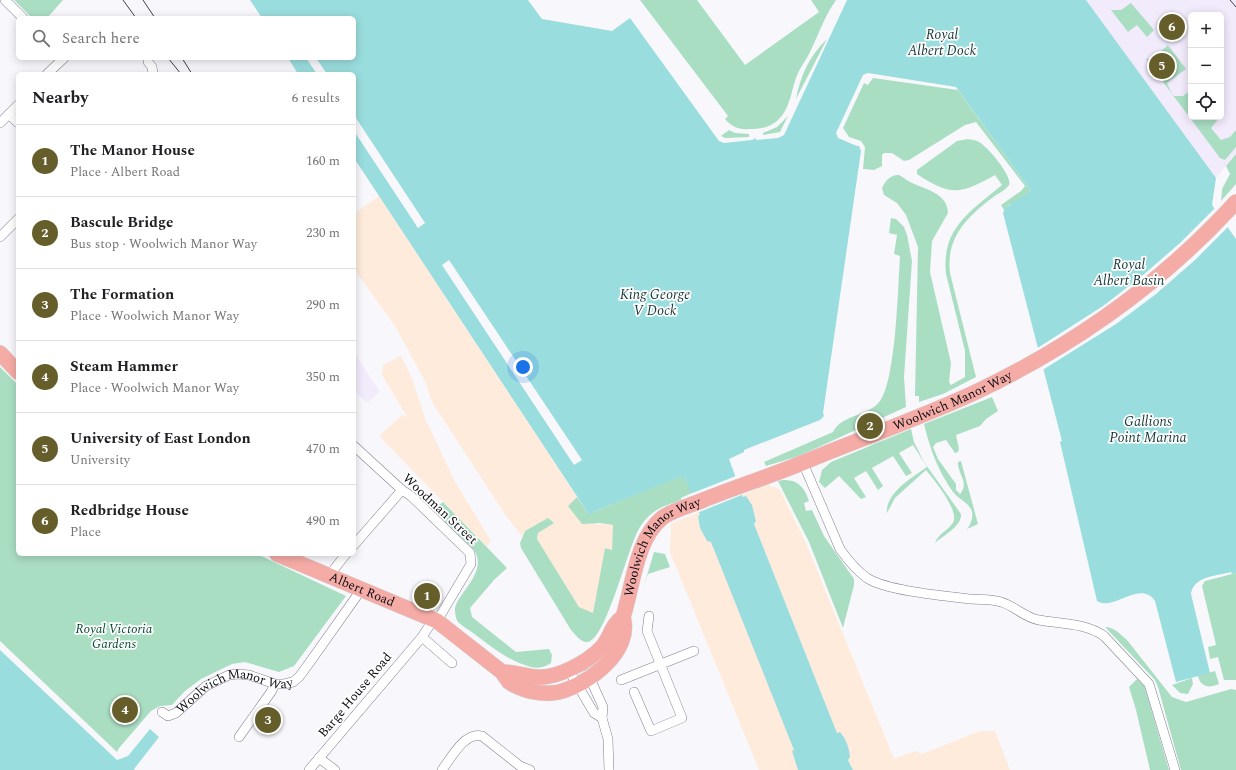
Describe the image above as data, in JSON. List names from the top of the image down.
{
  "streets": {
    "highway": ["Woolwich Manor Way", "Albert Road"],
    "street": ["Woodman Street", "Barge House Road"]
  },
  "crossings": [
    ["Woolwich Manor Way", "Albert Road"],
    ["Woodman Street", "Albert Road"],
    ["Woodman Street", "Barge House Road"],
    ["Albert Road", "Barge House Road"]
  ],
  "water": [
    "Royal Albert Dock",
    "Royal Albert Basin",
    "King George V Dock",
    "Gallions Point Marina"
  ],
  "parks": ["Royal Victoria Gardens"],
  "page": {
    "map_buttons": ["+", "−"],
    "pins": [
      "6",
      "5",
      "2",
      "1",
      "4",
      "3"
    ],
    "search": "Search here",
    "heading": ["Nearby", "6 results"],
    "list": [
      {
        "mark": "1",
        "name": "The Manor House",
        "note": "Place · Albert Road",
        "value": "160 m"
      },
      {
        "mark": "2",
        "name": "Bascule Bridge",
        "note": "Bus stop · Woolwich Manor Way",
        "value": "230 m"
      },
      {
        "mark": "3",
        "name": "The Formation",
        "note": "Place · Woolwich Manor Way",
        "value": "290 m"
      },
      {
        "mark": "4",
        "name": "Steam Hammer",
        "note": "Place · Woolwich Manor Way",
        "value": "350 m"
      },
      {
        "mark": "5",
        "name": "University of East London",
        "note": "University",
        "value": "470 m"
      },
      {
        "mark": "6",
        "name": "Redbridge House",
        "note": "Place",
        "value": "490 m"
      }
    ]
  }
}
